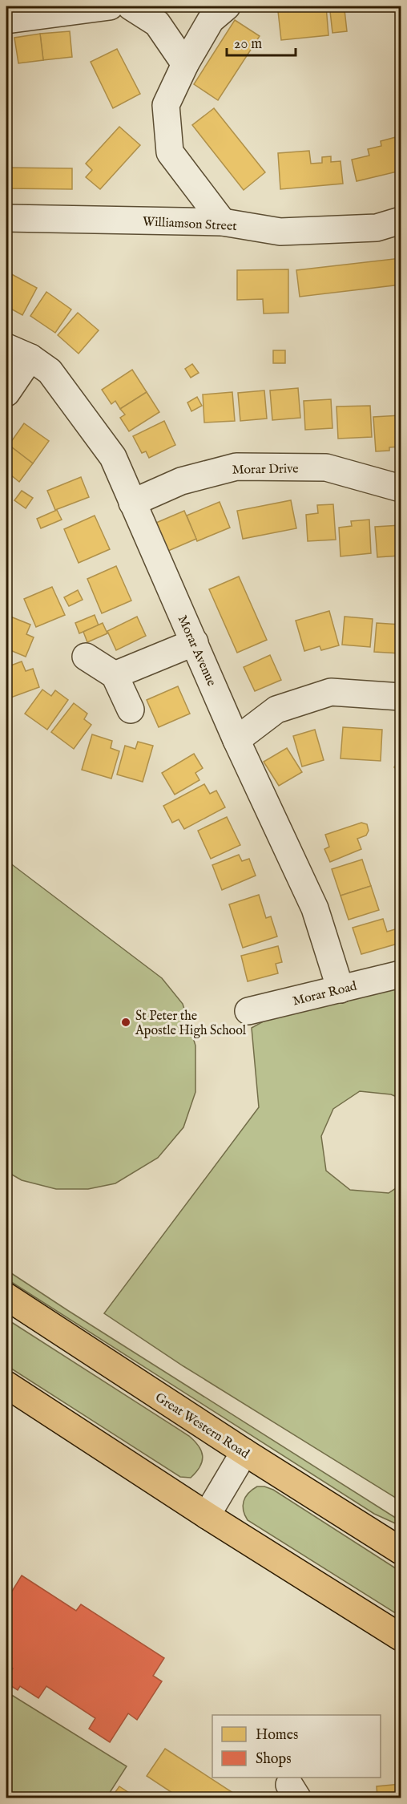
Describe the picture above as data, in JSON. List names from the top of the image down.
{
  "streets": {
    "main road": ["Great Western Road"],
    "street": [
      "Williamson Street",
      "Morar Drive",
      "Morar Avenue",
      "Morar Road"
    ]
  },
  "crossings": [
    ["Morar Drive", "Morar Avenue"],
    ["Morar Avenue", "Morar Road"]
  ],
  "places": ["St Peter the Apostle High School"],
  "legend": ["Homes", "Shops"],
  "scale_bar": "20 m"
}
